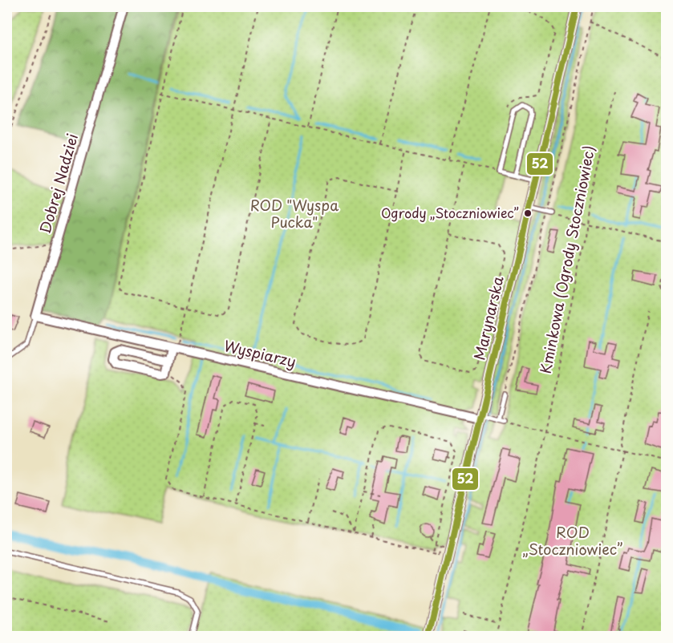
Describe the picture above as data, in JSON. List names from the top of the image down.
{
  "streets": {
    "street": ["Dobrej Nadziei", "Marynarska", "Wyspiarzy"],
    "path": ["Kminkowa (Ogrody Stoczniowiec)"]
  },
  "crossings": [
    ["Dobrej Nadziei", "Wyspiarzy"],
    ["Marynarska", "Wyspiarzy"]
  ],
  "parks": ["ROD \"Wyspa Pucka\"", "ROD „Stoczniowiec”"],
  "places": ["Ogrody „Stoczniowiec”"],
  "lines": ["transit line 52"]
}
